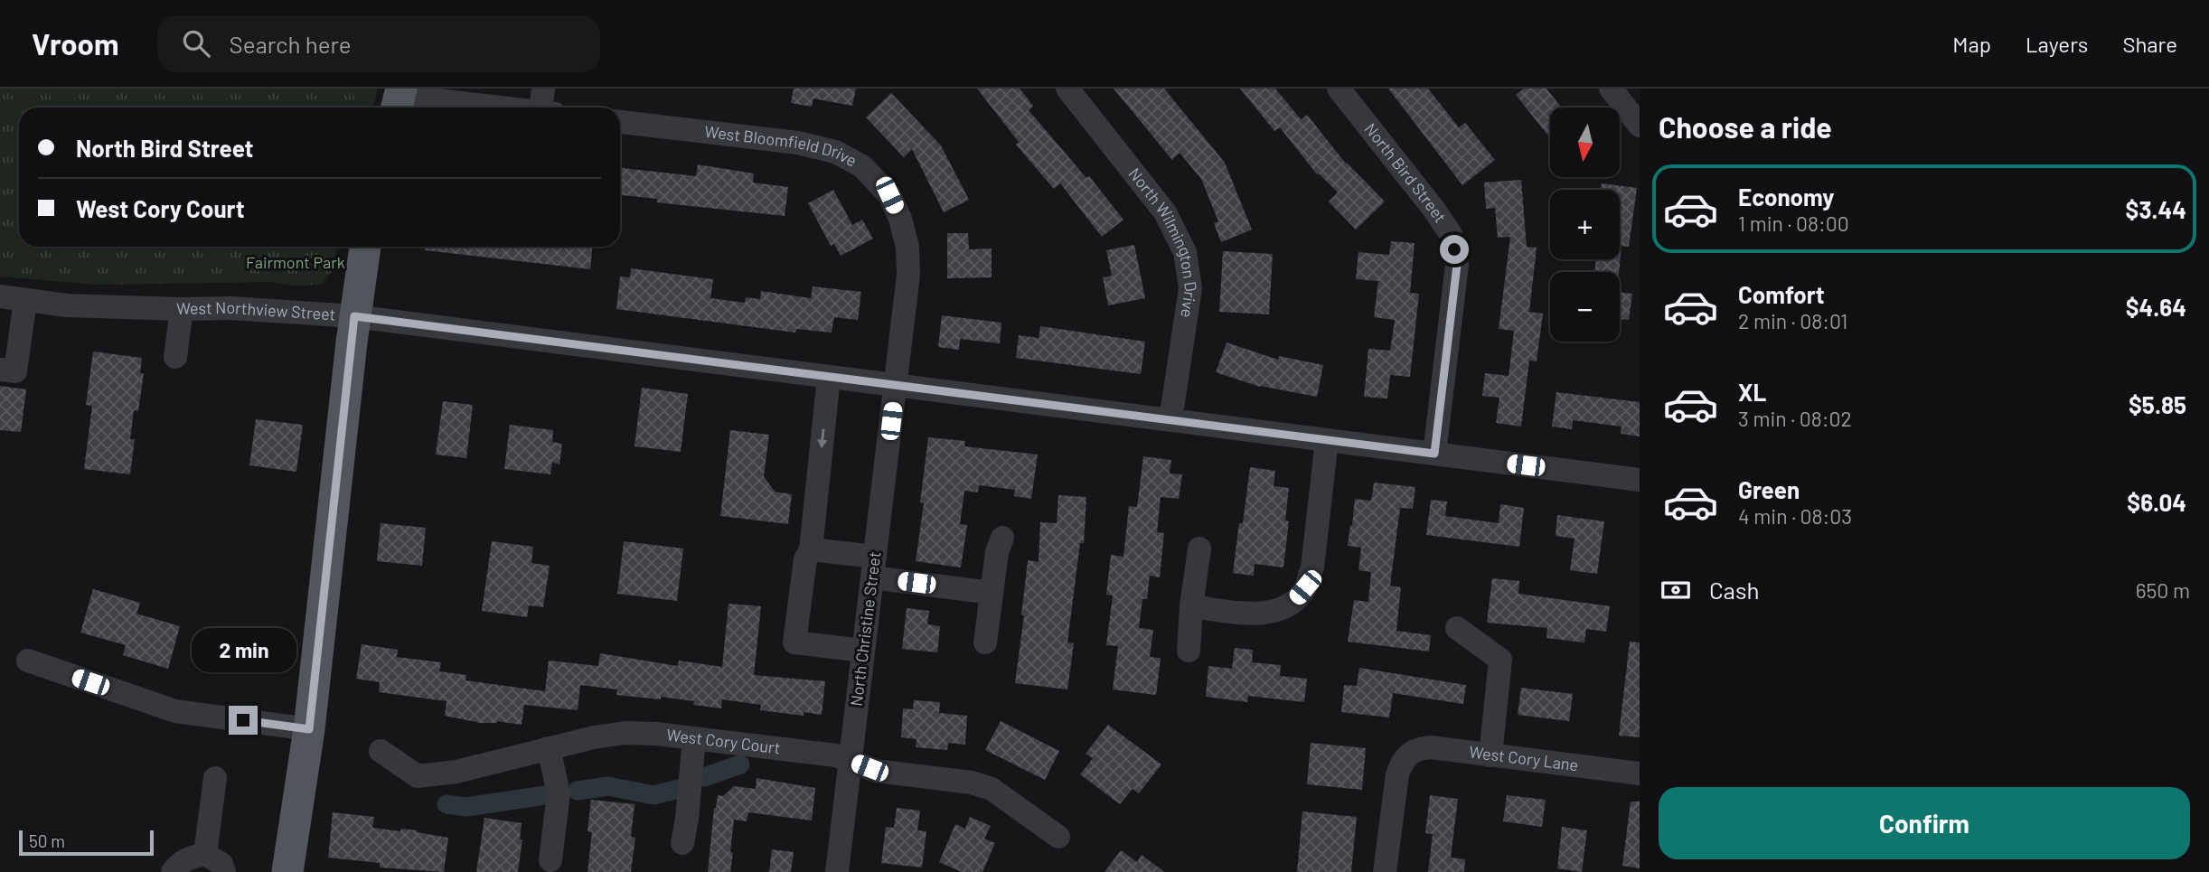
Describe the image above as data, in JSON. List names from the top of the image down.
{
  "streets": {
    "street": [
      "West Bloomfield Drive",
      "North Bird Street",
      "North Wilmington Drive",
      "West Northview Street",
      "North Christine Street",
      "West Cory Court",
      "West Cory Lane"
    ]
  },
  "crossings": [
    ["West Bloomfield Drive", "West Northview Street"],
    ["West Bloomfield Drive", "North Christine Street"],
    ["North Bird Street", "West Northview Street"],
    ["North Wilmington Drive", "West Northview Street"],
    ["West Northview Street", "North Christine Street"],
    ["North Christine Street", "West Cory Court"]
  ],
  "parks": ["Fairmont Park"],
  "scale_bar": "50 m",
  "north": "bottom",
  "page": {
    "header": "Vroom",
    "search": "Search here",
    "nav": ["Map", "Layers", "Share"],
    "heading": "Choose a ride",
    "map_buttons": ["+", "−"],
    "banner": ["North Bird Street", "West Cory Court"],
    "list": [
      {
        "name": "Economy",
        "note": "1 min · 08:00",
        "value": "$3.44"
      },
      {
        "name": "Comfort",
        "note": "2 min · 08:01",
        "value": "$4.64"
      },
      {
        "name": "XL",
        "note": "3 min · 08:02",
        "value": "$5.85"
      },
      {
        "name": "Green",
        "note": "4 min · 08:03",
        "value": "$6.04"
      }
    ],
    "pay": ["Cash", "650 m"],
    "bubble": "2 min",
    "buttons": "Confirm",
    "scale": "50 m"
  }
}
